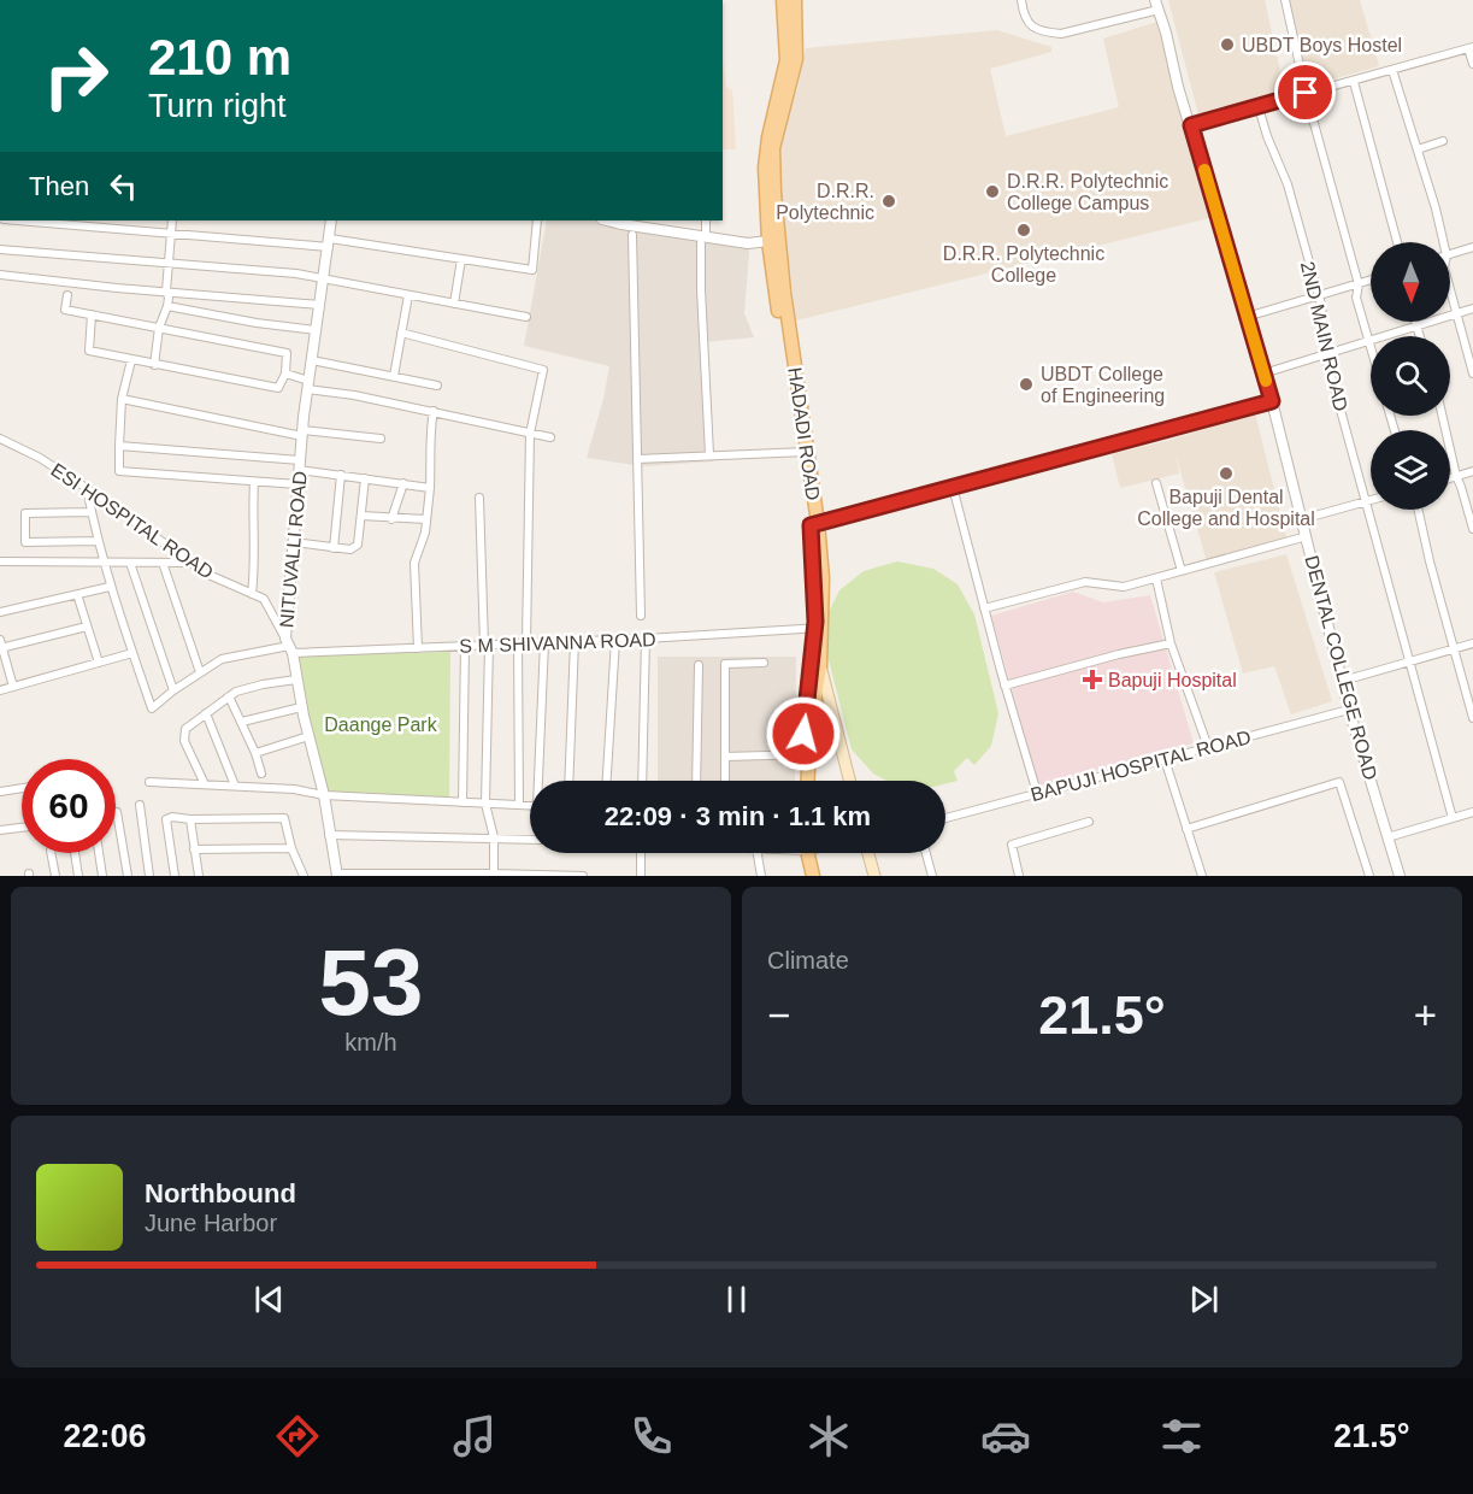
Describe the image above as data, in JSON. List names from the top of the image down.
{
  "streets": {
    "main road": ["HADADI ROAD"],
    "street": [
      "2ND MAIN ROAD",
      "ESI HOSPITAL ROAD",
      "NITUVALLI ROAD",
      "S M SHIVANNA ROAD",
      "DENTAL COLLEGE ROAD",
      "BAPUJI HOSPITAL ROAD"
    ]
  },
  "crossings": [
    ["HADADI ROAD", "S M SHIVANNA ROAD"],
    ["ESI HOSPITAL ROAD", "NITUVALLI ROAD"],
    ["ESI HOSPITAL ROAD", "S M SHIVANNA ROAD"],
    ["NITUVALLI ROAD", "S M SHIVANNA ROAD"],
    ["DENTAL COLLEGE ROAD", "BAPUJI HOSPITAL ROAD"]
  ],
  "parks": ["Daange Park"],
  "places": {
    "other": [
      "UBDT Boys Hostel",
      "D.R.R. Polytechnic College Campus",
      "D.R.R. Polytechnic",
      "D.R.R. Polytechnic College",
      "UBDT College of Engineering",
      "Bapuji Dental College and Hospital"
    ],
    "health": ["Bapuji Hospital"]
  },
  "north": "bottom",
  "page": {
    "turn": ["210 m", "Turn right"],
    "then": "Then",
    "limit": "60",
    "trip": "22:09 · 3 min · 1.1 km",
    "tile": [
      ["53", "km/h"],
      "Climate"
    ],
    "heat": ["−", "21.5°", "+"],
    "song": ["Northbound", "June Harbor"],
    "tabs": ["22:06", "21.5°"]
  }
}
